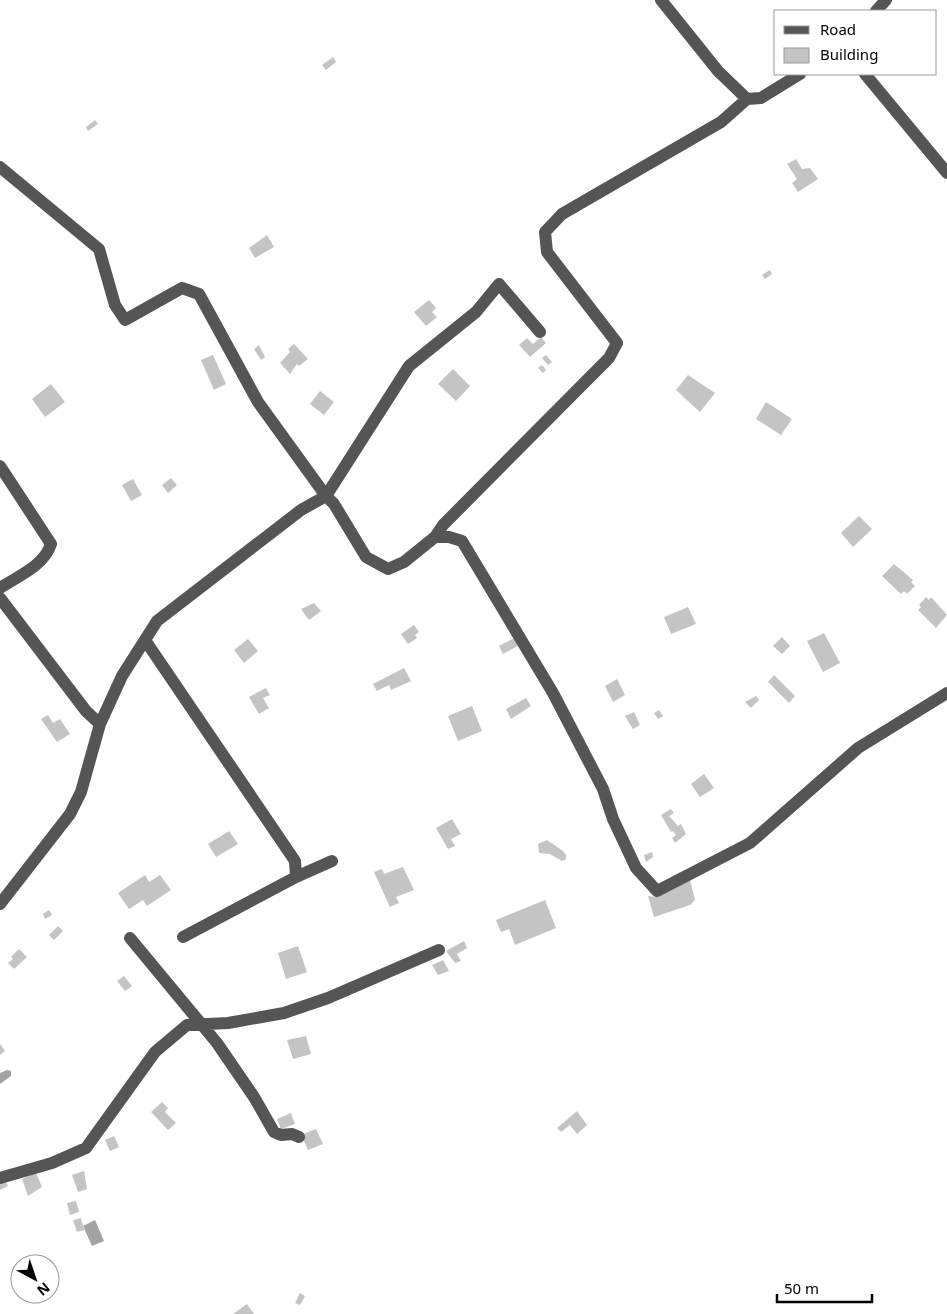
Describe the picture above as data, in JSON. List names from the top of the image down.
{
  "legend": ["Road", "Building"],
  "scale_bar": "50 m",
  "north": "bottom right"
}
